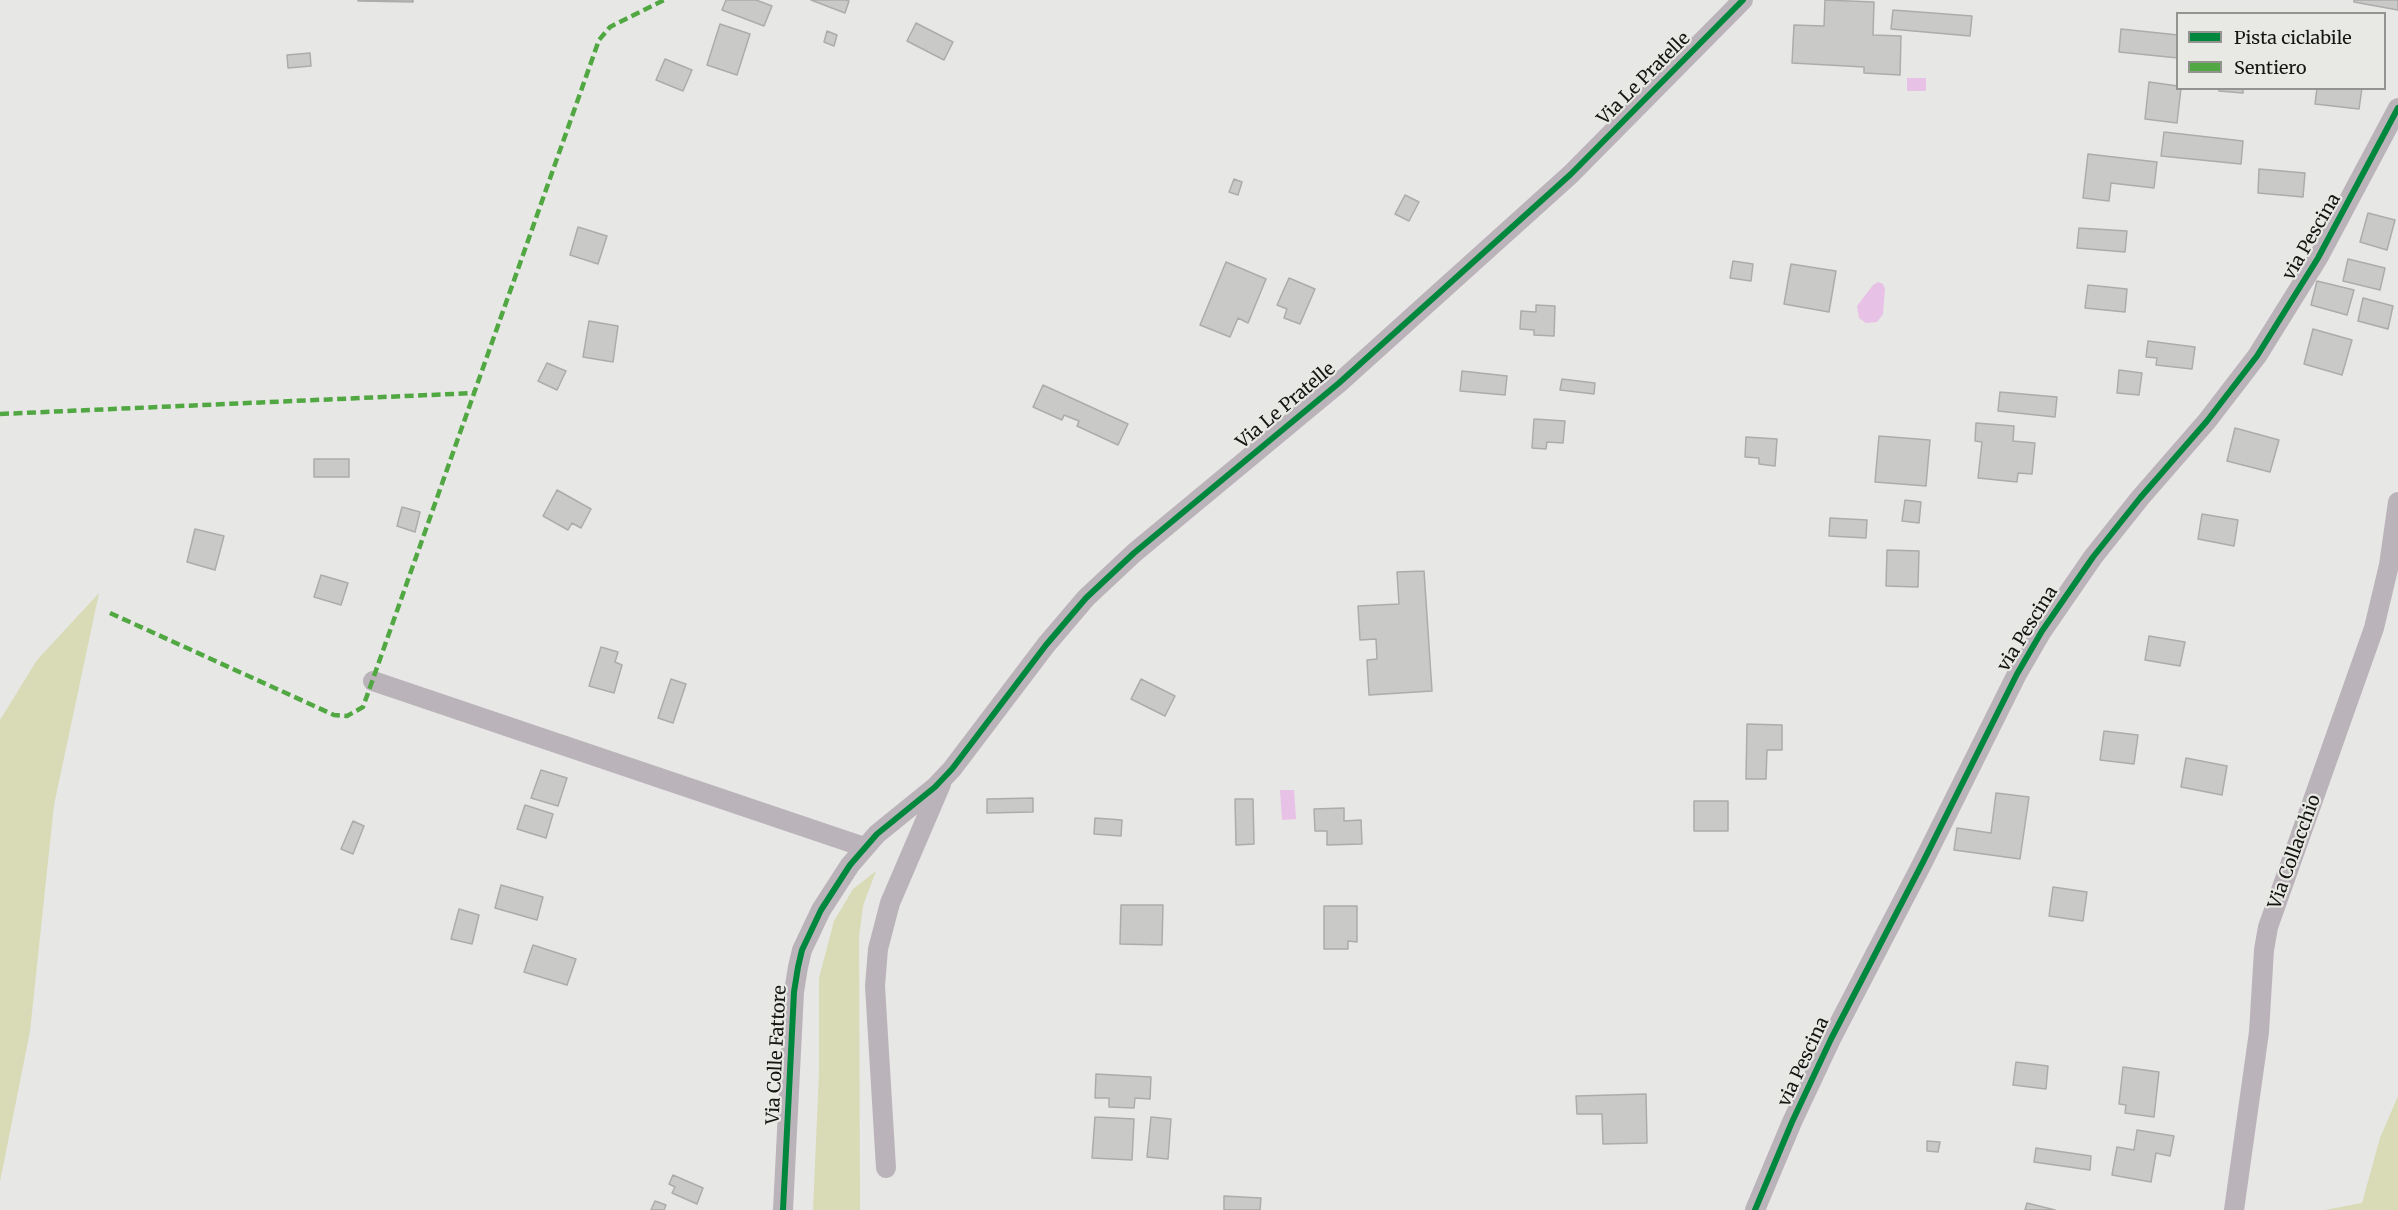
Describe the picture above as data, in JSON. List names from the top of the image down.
{
  "streets": {
    "street": [
      "Via Le Pratelle",
      "via Pescina",
      "Via Collacchio",
      "Via Colle Fattore"
    ]
  },
  "crossings": [
    ["Via Le Pratelle", "Via Colle Fattore"]
  ],
  "legend": ["Pista ciclabile", "Sentiero"]
}
